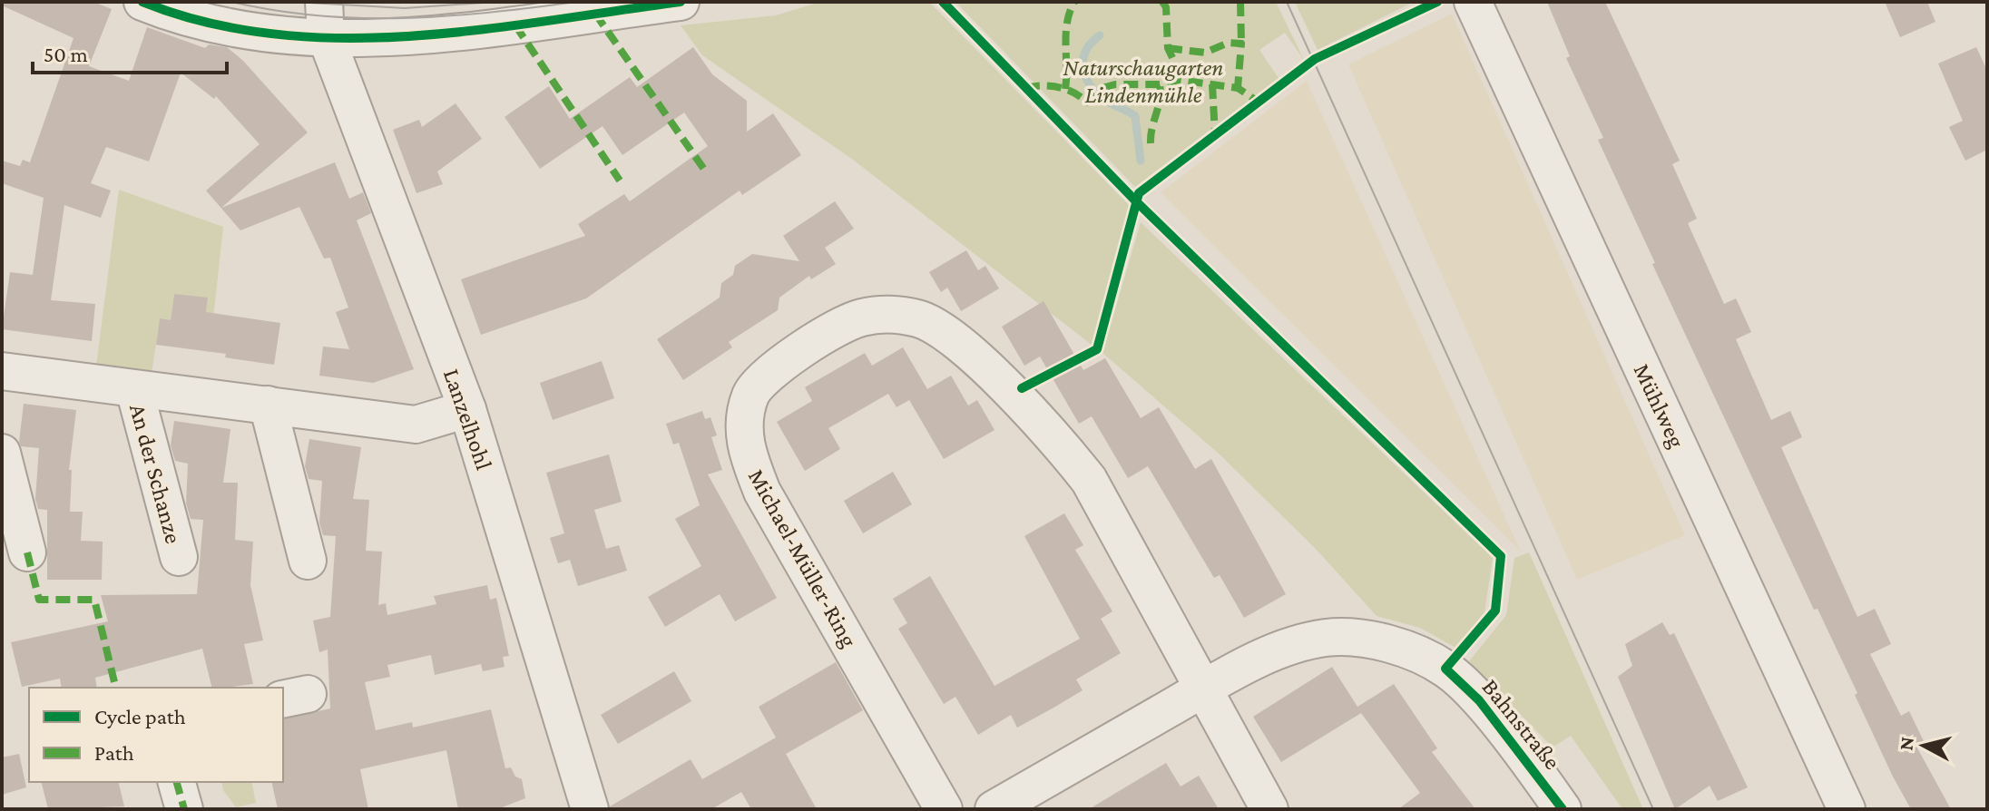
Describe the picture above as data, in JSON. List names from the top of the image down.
{
  "streets": {
    "street": [
      "Mühlweg",
      "Lanzelhohl",
      "An der Schanze",
      "Michael-Müller-Ring",
      "Bahnstraße"
    ]
  },
  "crossings": [
    ["Lanzelhohl", "An der Schanze"],
    ["Michael-Müller-Ring", "Bahnstraße"]
  ],
  "parks": ["Naturschaugarten Lindenmühle"],
  "legend": ["Cycle path", "Path"],
  "scale_bar": "50 m",
  "north": "left"
}
